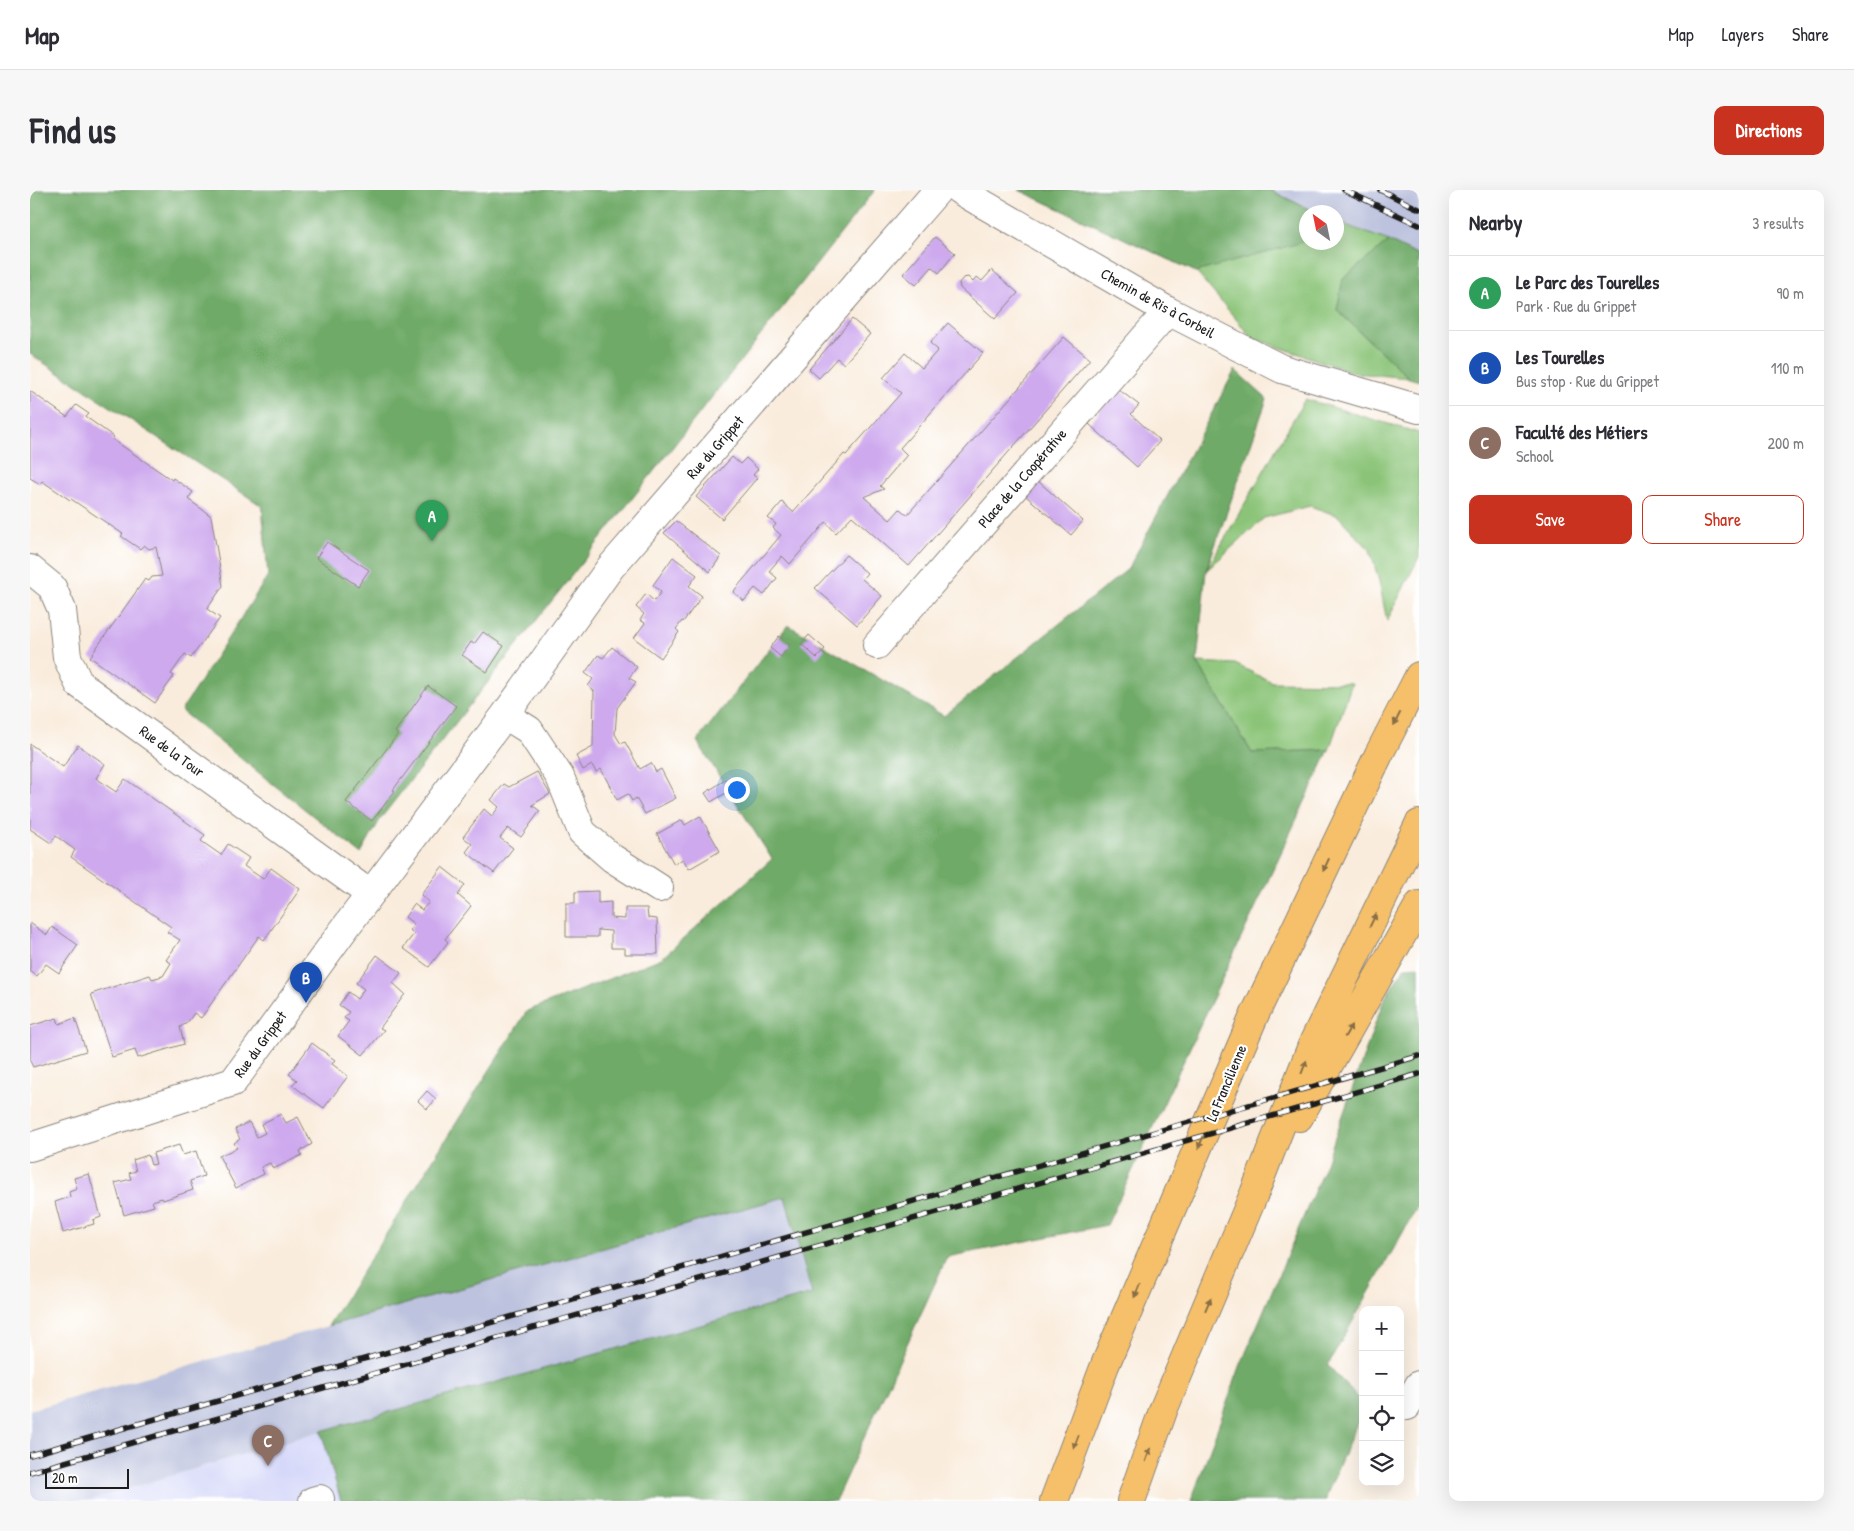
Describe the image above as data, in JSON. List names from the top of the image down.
{
  "streets": {
    "highway": ["La Francilienne"],
    "street": [
      "Chemin de Ris à Corbeil",
      "Rue du Grippet",
      "Place de la Coopérative",
      "Rue de la Tour"
    ]
  },
  "crossings": [
    ["Chemin de Ris à Corbeil", "Place de la Coopérative"],
    ["Rue du Grippet", "Rue de la Tour"]
  ],
  "scale_bar": "20 m",
  "north": "top left",
  "page": {
    "header": "Map",
    "nav": ["Map", "Layers", "Share"],
    "buttons": [
      "Directions",
      ["Save", "Share"]
    ],
    "title": "Find us",
    "heading": ["Nearby", "3 results"],
    "list": [
      {
        "mark": "A",
        "name": "Le Parc des Tourelles",
        "note": "Park · Rue du Grippet",
        "value": "90 m"
      },
      {
        "mark": "B",
        "name": "Les Tourelles",
        "note": "Bus stop · Rue du Grippet",
        "value": "110 m"
      },
      {
        "mark": "C",
        "name": "Faculté des Métiers",
        "note": "School",
        "value": "200 m"
      }
    ],
    "pins": ["A", "B", "C"],
    "map_buttons": ["+", "−"],
    "scale": "20 m"
  }
}
